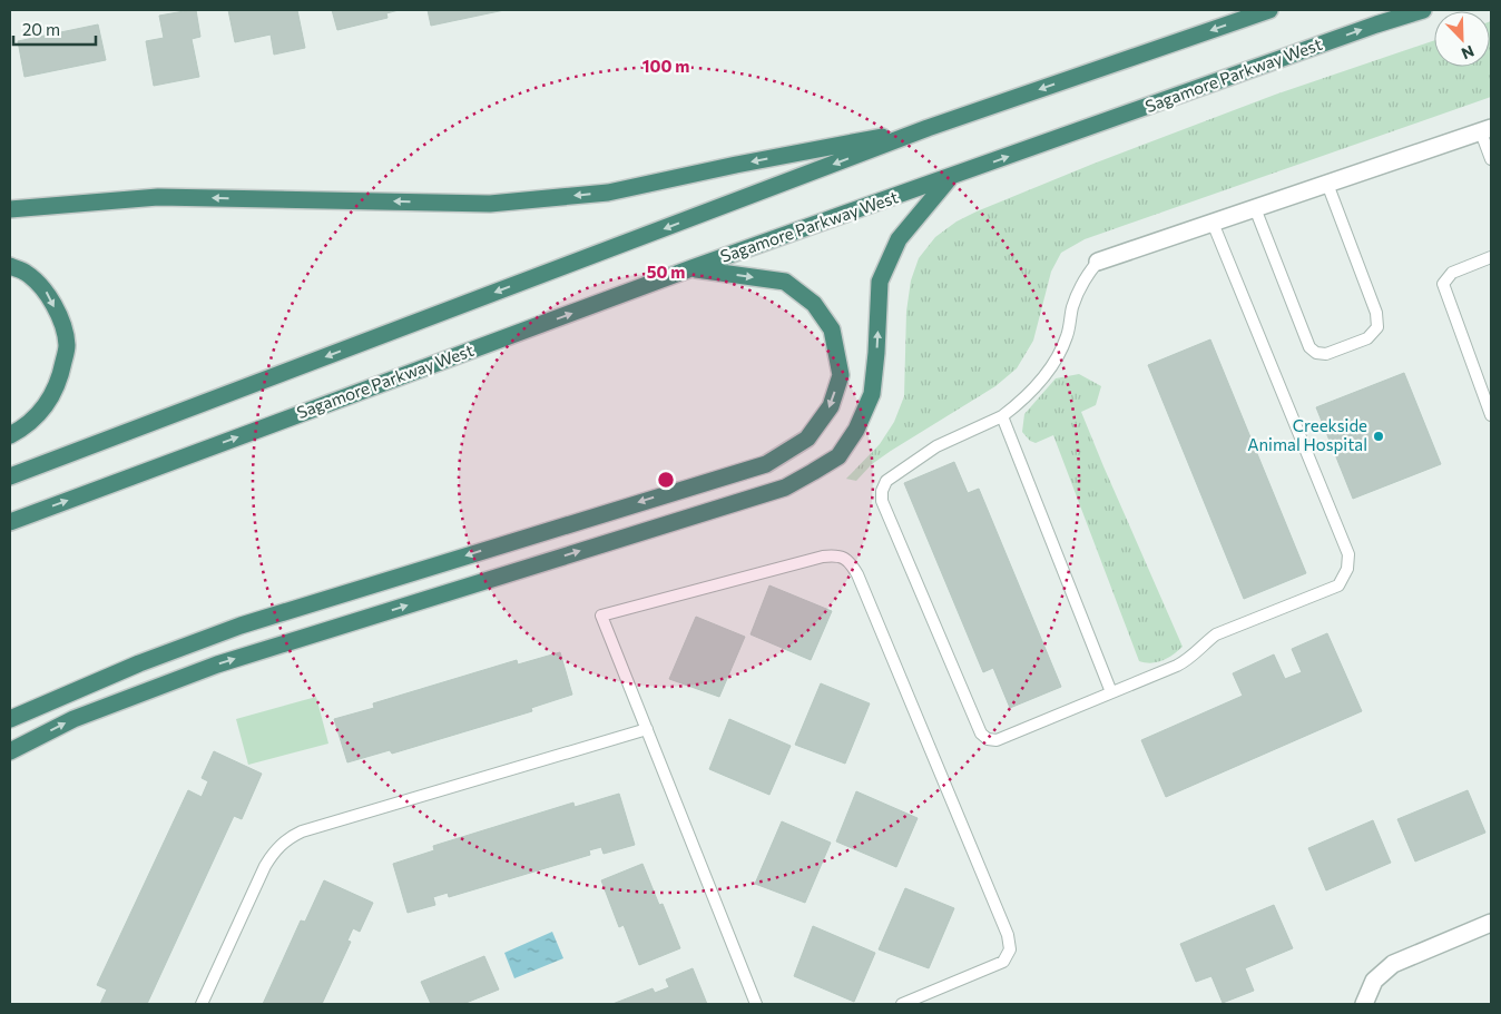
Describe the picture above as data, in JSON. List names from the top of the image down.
{
  "streets": {
    "highway": ["Sagamore Parkway West"]
  },
  "places": ["Creekside Animal Hospital"],
  "scale_bar": "20 m",
  "north": "bottom right",
  "rings": ["100 m", "50 m"]
}
